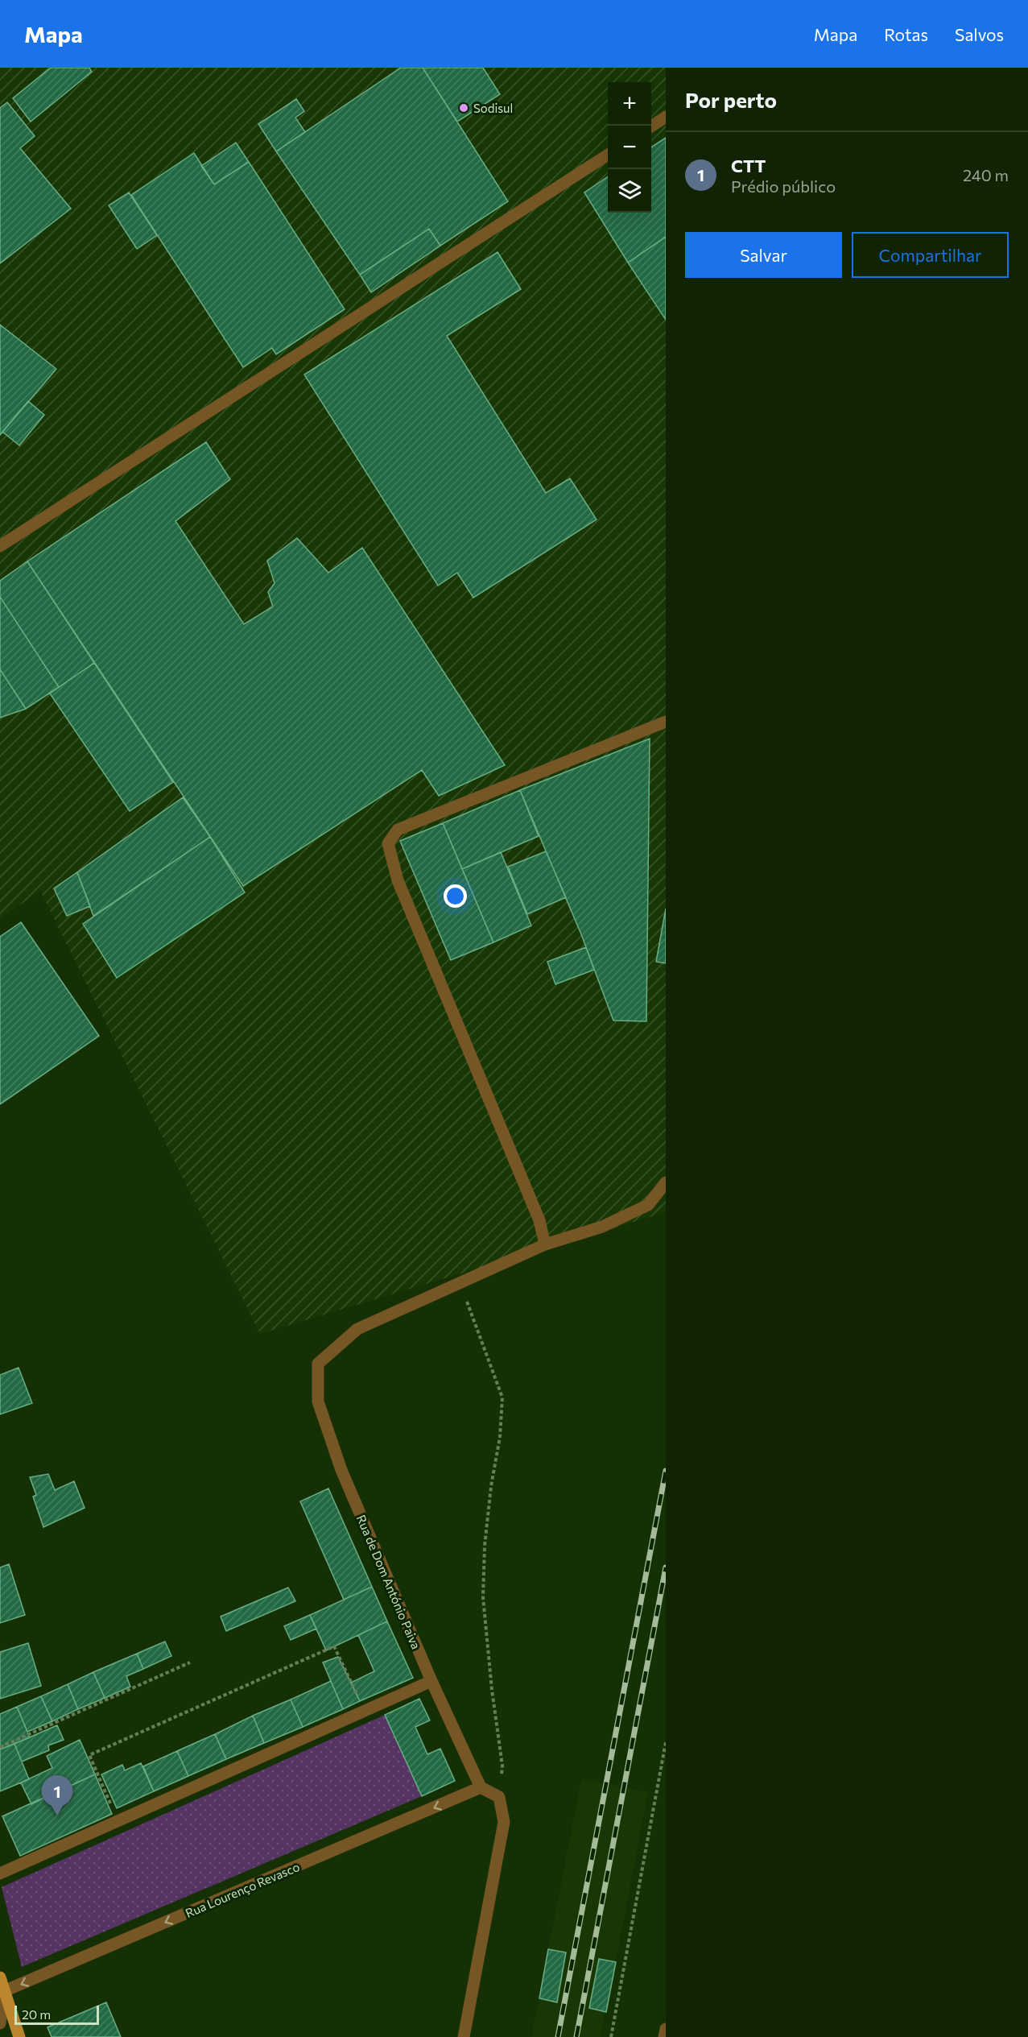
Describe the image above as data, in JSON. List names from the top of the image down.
{
  "streets": {
    "street": ["Rua de Dom António Paiva", "Rua Lourenço Revasco"]
  },
  "crossings": [
    ["Rua de Dom António Paiva", "Rua Lourenço Revasco"]
  ],
  "one_way": ["Rua Lourenço Revasco"],
  "places": ["Sodisul"],
  "scale_bar": "20 m",
  "page": {
    "header": "Mapa",
    "nav": ["Mapa", "Rotas", "Salvos"],
    "heading": "Por perto",
    "map_buttons": ["+", "−"],
    "list": [
      {
        "mark": "1",
        "name": "CTT",
        "note": "Prédio público",
        "value": "240 m"
      }
    ],
    "buttons": ["Salvar", "Compartilhar"],
    "pins": "1",
    "scale": "20 m"
  }
}
